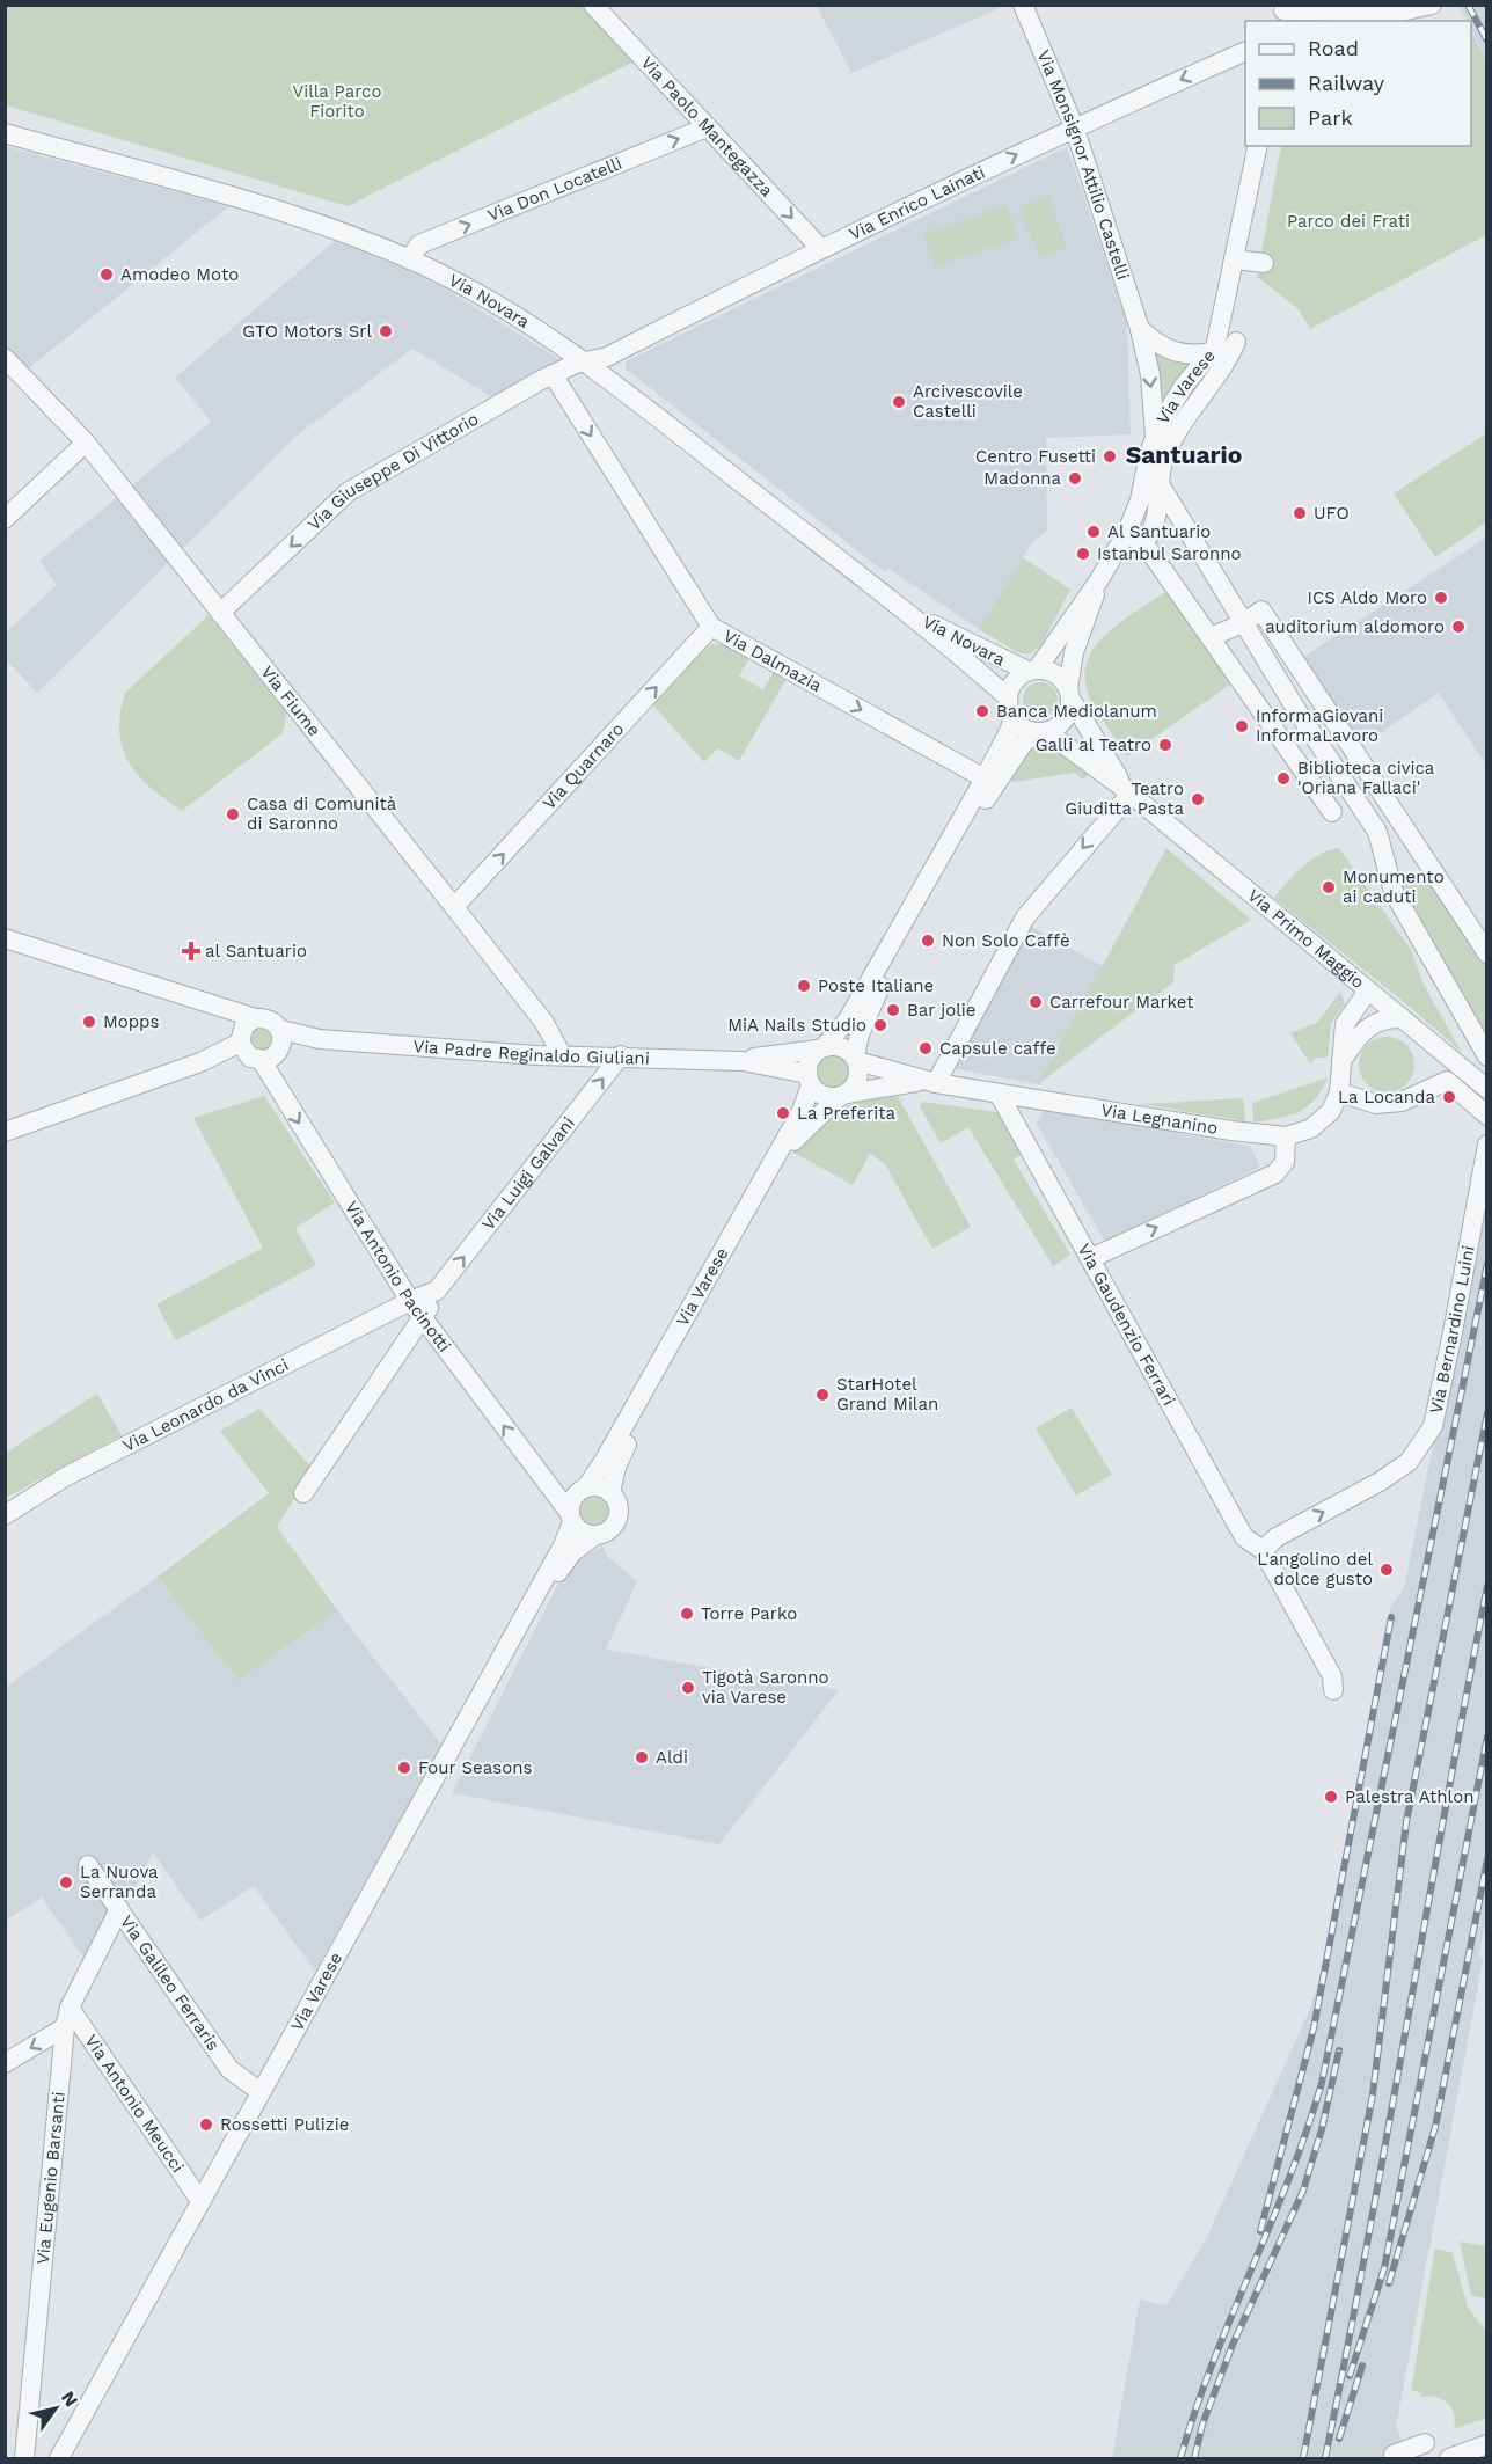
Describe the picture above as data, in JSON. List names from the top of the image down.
{
  "streets": {
    "street": [
      "Via Paolo Mantegazza",
      "Via Monsignor Attilio Castelli",
      "Via Don Locatelli",
      "Via Enrico Lainati",
      "Via Novara",
      "Via Varese",
      "Via Giuseppe Di Vittorio",
      "Via Dalmazia",
      "Via Fiume",
      "Via Quarnaro",
      "Via Primo Maggio",
      "Via Padre Reginaldo Giuliani",
      "Via Legnanino",
      "Via Luigi Galvani",
      "Via Antonio Pacinotti",
      "Via Gaudenzio Ferrari",
      "Via Bernardino Luini",
      "Via Leonardo da Vinci",
      "Via Galileo Ferraris",
      "Via Antonio Meucci",
      "Via Eugenio Barsanti"
    ]
  },
  "crossings": [
    ["Via Paolo Mantegazza", "Via Don Locatelli"],
    ["Via Paolo Mantegazza", "Via Enrico Lainati"],
    ["Via Monsignor Attilio Castelli", "Via Enrico Lainati"],
    ["Via Monsignor Attilio Castelli", "Via Varese"],
    ["Via Don Locatelli", "Via Novara"],
    ["Via Enrico Lainati", "Via Novara"],
    ["Via Enrico Lainati", "Via Giuseppe Di Vittorio"],
    ["Via Novara", "Via Varese"],
    ["Via Novara", "Via Giuseppe Di Vittorio"],
    ["Via Novara", "Via Primo Maggio"],
    ["Via Varese", "Via Primo Maggio"],
    ["Via Varese", "Via Padre Reginaldo Giuliani"],
    ["Via Varese", "Via Legnanino"],
    ["Via Varese", "Via Antonio Pacinotti"],
    ["Via Varese", "Via Galileo Ferraris"],
    ["Via Varese", "Via Antonio Meucci"],
    ["Via Giuseppe Di Vittorio", "Via Dalmazia"],
    ["Via Giuseppe Di Vittorio", "Via Fiume"],
    ["Via Dalmazia", "Via Quarnaro"],
    ["Via Fiume", "Via Quarnaro"],
    ["Via Fiume", "Via Padre Reginaldo Giuliani"],
    ["Via Primo Maggio", "Via Legnanino"],
    ["Via Padre Reginaldo Giuliani", "Via Legnanino"],
    ["Via Padre Reginaldo Giuliani", "Via Luigi Galvani"],
    ["Via Padre Reginaldo Giuliani", "Via Antonio Pacinotti"],
    ["Via Legnanino", "Via Gaudenzio Ferrari"],
    ["Via Luigi Galvani", "Via Antonio Pacinotti"],
    ["Via Antonio Pacinotti", "Via Leonardo da Vinci"],
    ["Via Gaudenzio Ferrari", "Via Bernardino Luini"],
    ["Via Galileo Ferraris", "Via Eugenio Barsanti"],
    ["Via Antonio Meucci", "Via Eugenio Barsanti"]
  ],
  "one_way": [
    "Via Paolo Mantegazza",
    "Via Don Locatelli",
    "Via Giuseppe Di Vittorio",
    "Via Dalmazia",
    "Via Quarnaro",
    "Via Luigi Galvani",
    "Via Bernardino Luini"
  ],
  "districts": ["Santuario"],
  "parks": ["Villa Parco Fiorito", "Parco dei Frati"],
  "places": {
    "other": [
      "Amodeo Moto",
      "GTO Motors Srl",
      "Arcivescovile Castelli",
      "Centro Fusetti",
      "Madonna",
      "UFO",
      "Al Santuario",
      "Istanbul Saronno",
      "ICS Aldo Moro",
      "auditorium aldomoro",
      "Banca Mediolanum",
      "InformaGiovani InformaLavoro",
      "Galli al Teatro",
      "Biblioteca civica 'Oriana Fallaci'",
      "Teatro Giuditta Pasta",
      "Casa di Comunità di Saronno",
      "Monumento ai caduti",
      "Non Solo Caffè",
      "Poste Italiane",
      "Carrefour Market",
      "Bar jolie",
      "Mopps",
      "MiA Nails Studio",
      "Capsule caffe",
      "La Locanda",
      "La Preferita",
      "StarHotel Grand Milan",
      "L'angolino del dolce gusto",
      "Torre Parko",
      "Tigotà Saronno via Varese",
      "Aldi",
      "Four Seasons",
      "Palestra Athlon",
      "La Nuova Serranda",
      "Rossetti Pulizie"
    ],
    "health": ["al Santuario"]
  },
  "legend": ["Road", "Railway", "Park"],
  "north": "top right"
}
